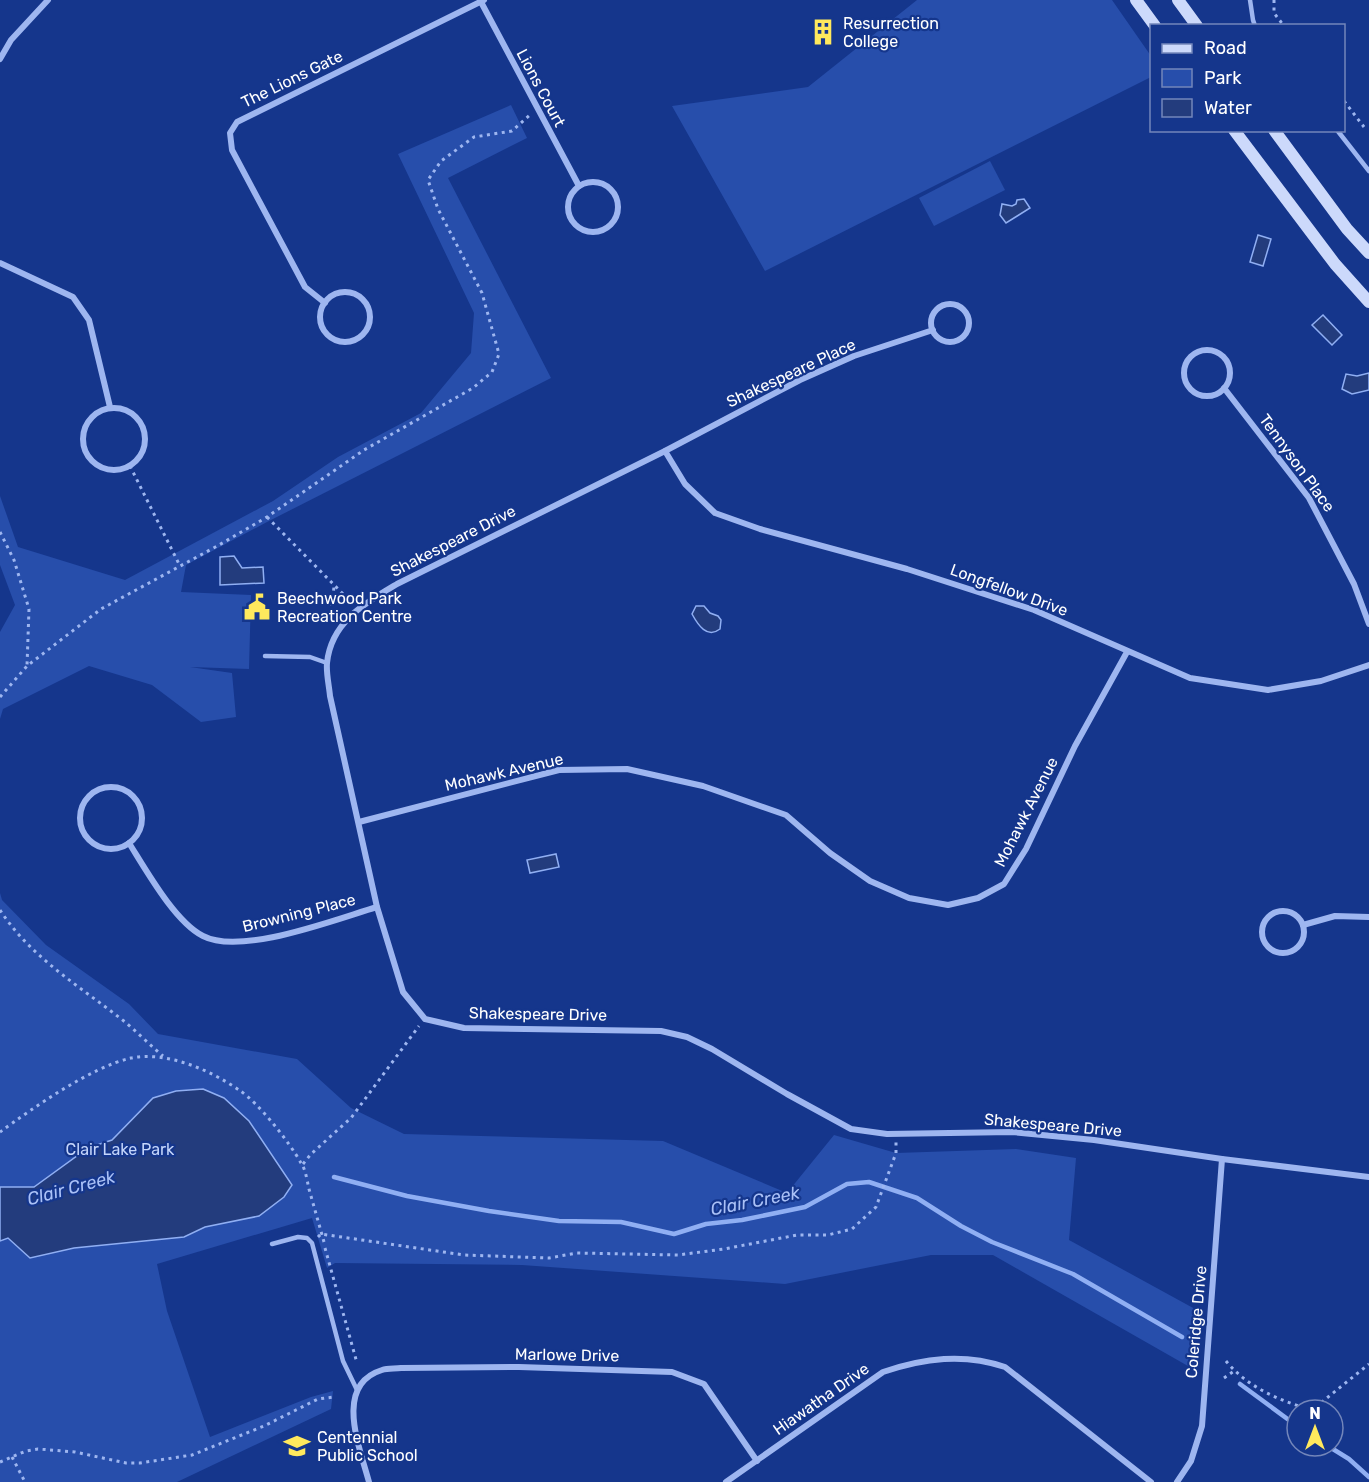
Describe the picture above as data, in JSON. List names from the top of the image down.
{
  "streets": {
    "street": [
      "The Lions Gate",
      "Lions Court",
      "Shakespeare Place",
      "Tennyson Place",
      "Shakespeare Drive",
      "Longfellow Drive",
      "Mohawk Avenue",
      "Browning Place",
      "Coleridge Drive",
      "Marlowe Drive",
      "Hiawatha Drive"
    ]
  },
  "crossings": [
    ["The Lions Gate", "Lions Court"],
    ["Shakespeare Place", "Shakespeare Drive"],
    ["Shakespeare Place", "Longfellow Drive"],
    ["Shakespeare Drive", "Longfellow Drive"],
    ["Shakespeare Drive", "Mohawk Avenue"],
    ["Shakespeare Drive", "Browning Place"],
    ["Shakespeare Drive", "Coleridge Drive"],
    ["Longfellow Drive", "Mohawk Avenue"],
    ["Marlowe Drive", "Hiawatha Drive"]
  ],
  "water": ["Clair Creek"],
  "parks": ["Clair Lake Park"],
  "places": {
    "building": ["Resurrection College"],
    "public building": ["Beechwood Park Recreation Centre"],
    "school or university": ["Centennial Public School"]
  },
  "legend": ["Road", "Park", "Water"],
  "north": "top"
}
